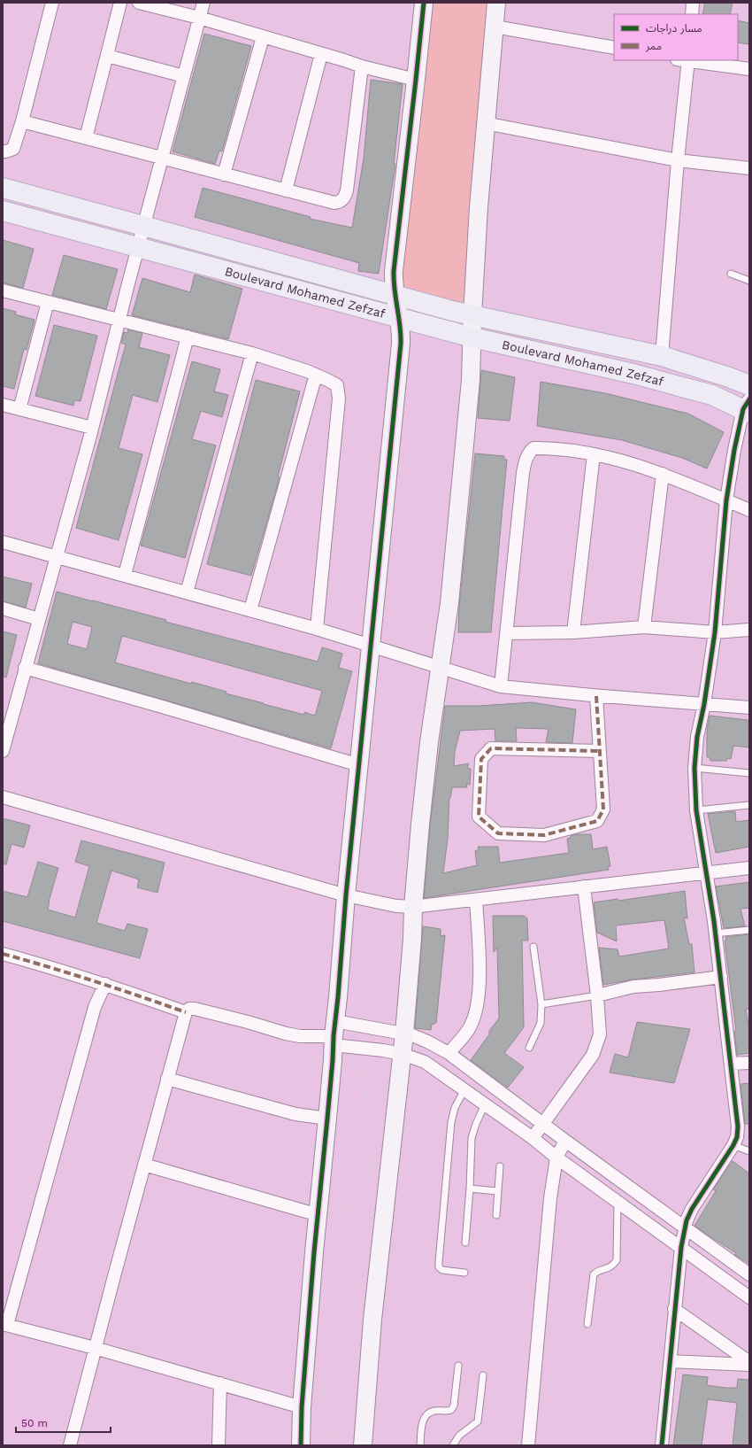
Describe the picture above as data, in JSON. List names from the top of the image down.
{
  "streets": {
    "main road": ["Boulevard Mohamed Zefzaf"]
  },
  "legend": ["مسار دراجات", "ممر"],
  "scale_bar": "50 m"
}
